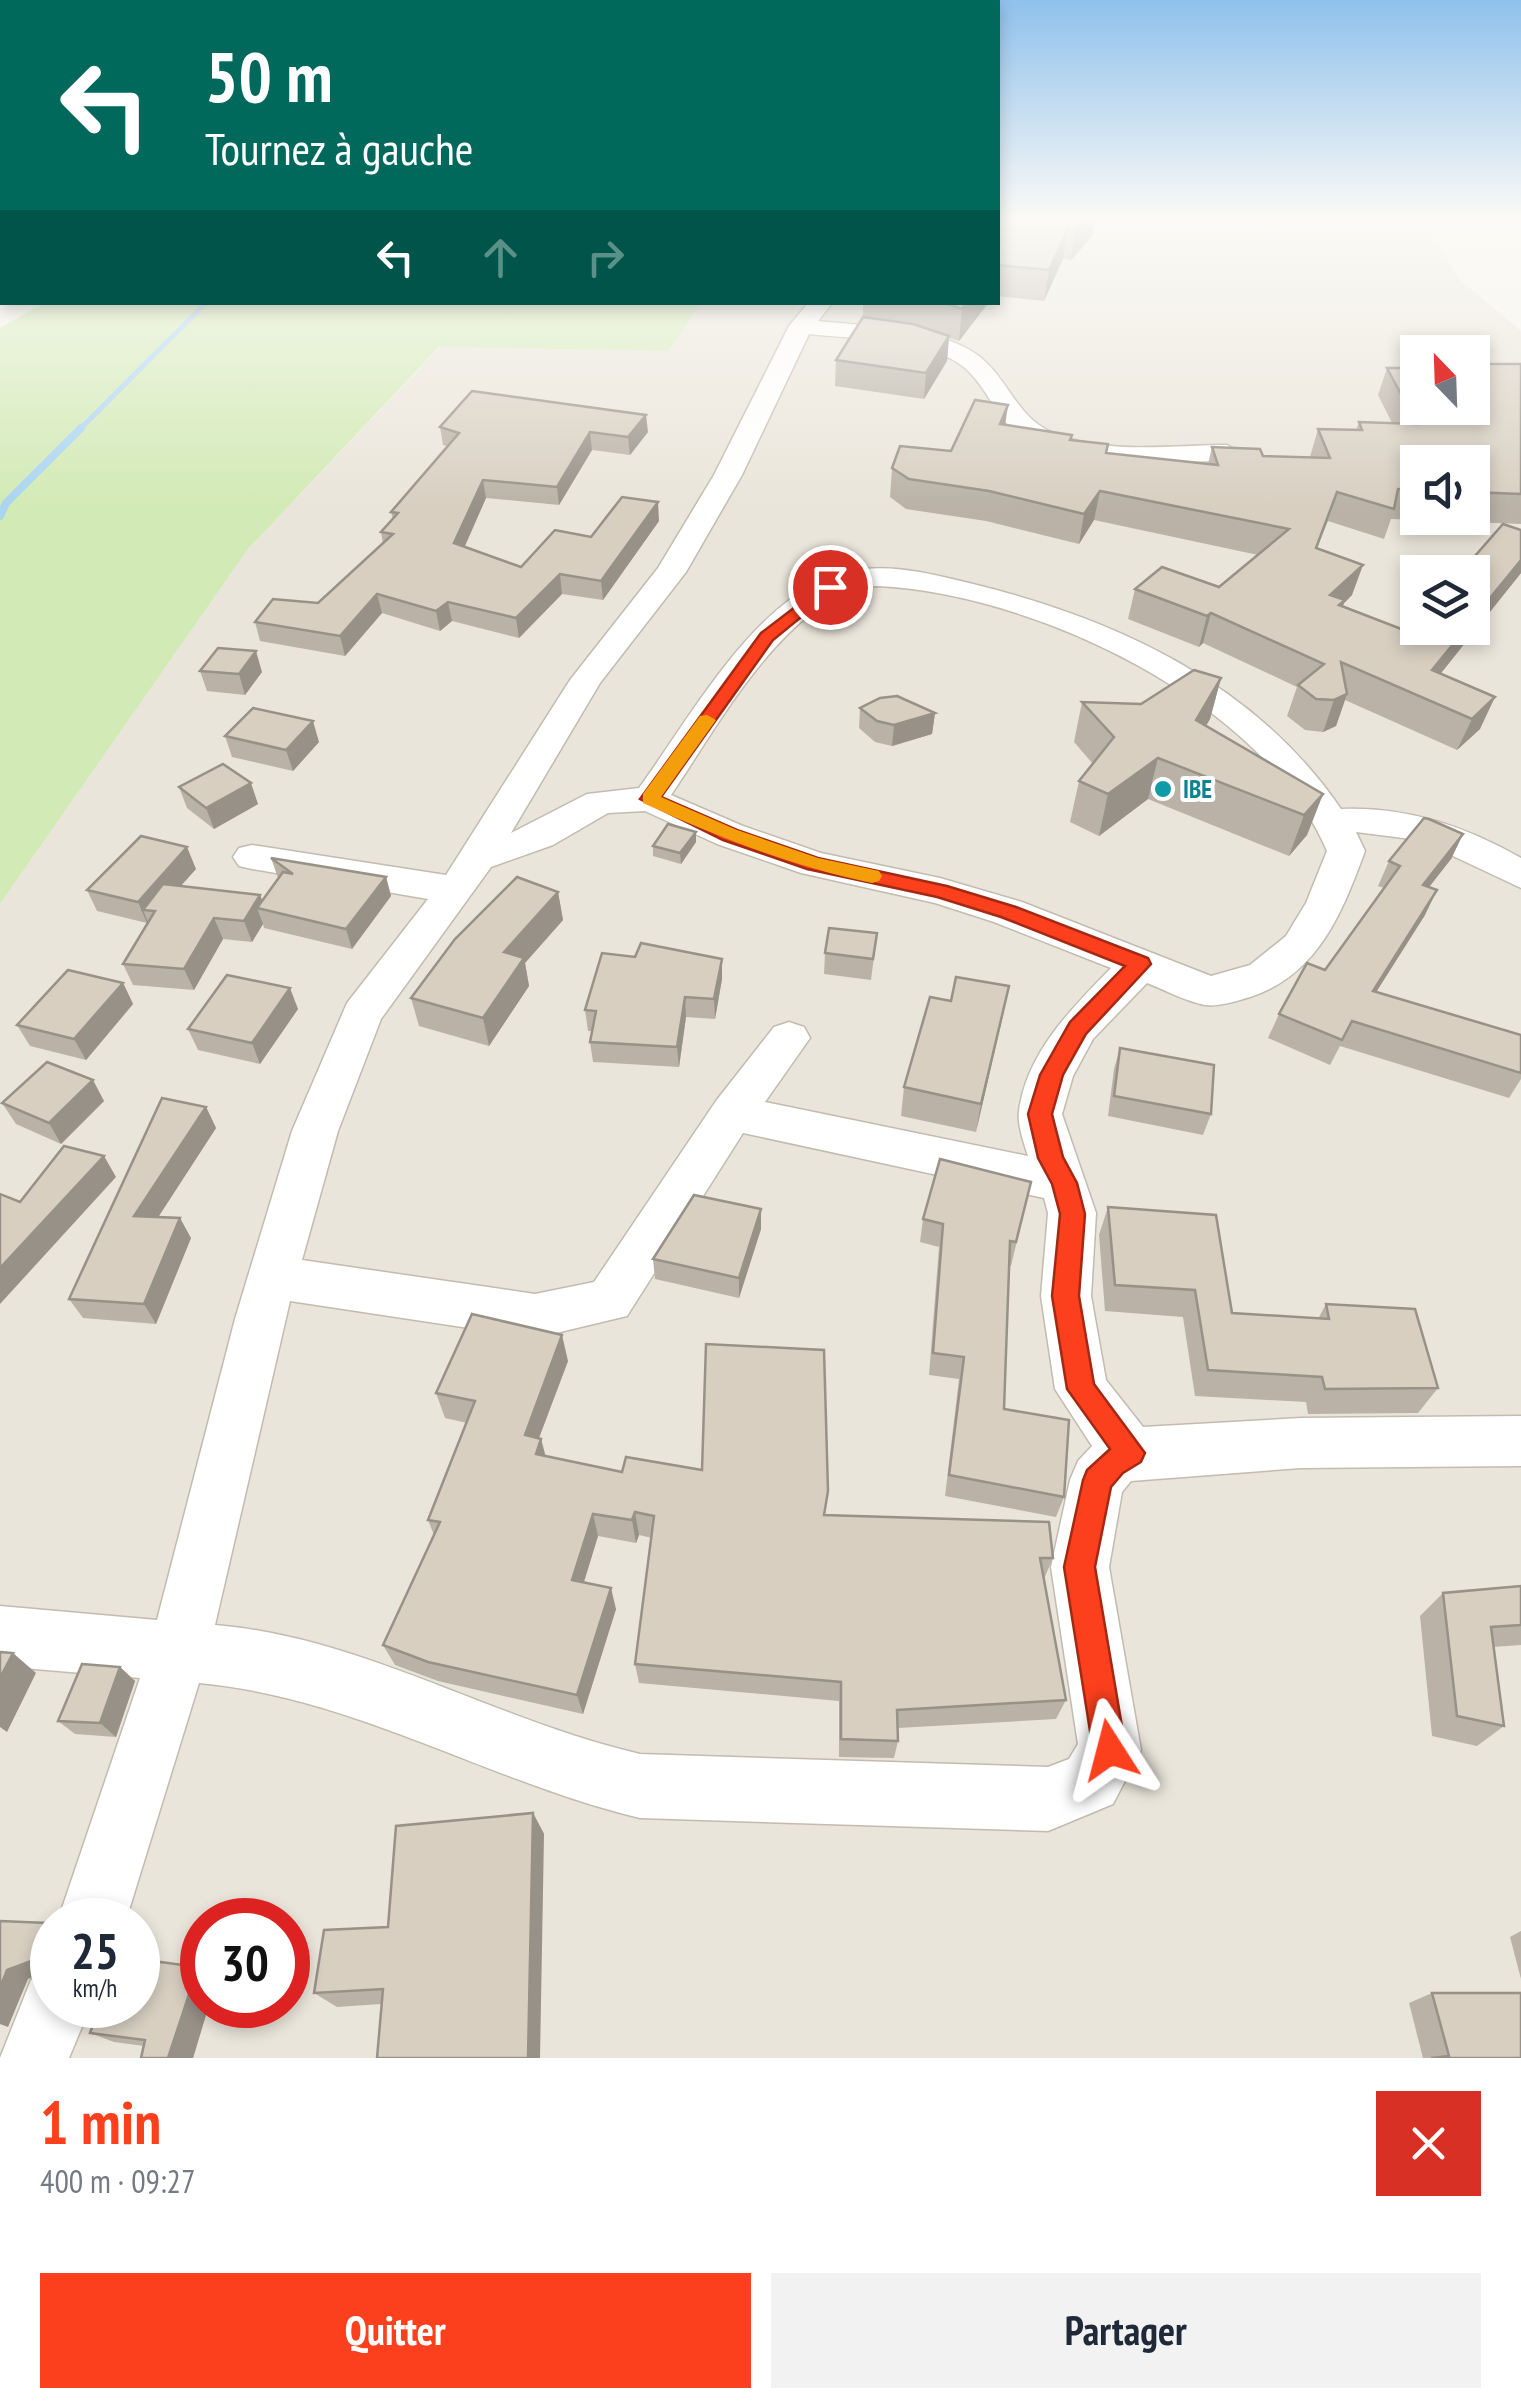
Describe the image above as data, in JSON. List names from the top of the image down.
{
  "places": ["IBE"],
  "north": "top left",
  "page": {
    "turn": ["50 m", "Tournez à gauche"],
    "speed": "25 km/h",
    "limit": "30",
    "heading": ["1 min", "400 m · 09:27"],
    "buttons": ["Quitter", "Partager"]
  }
}
